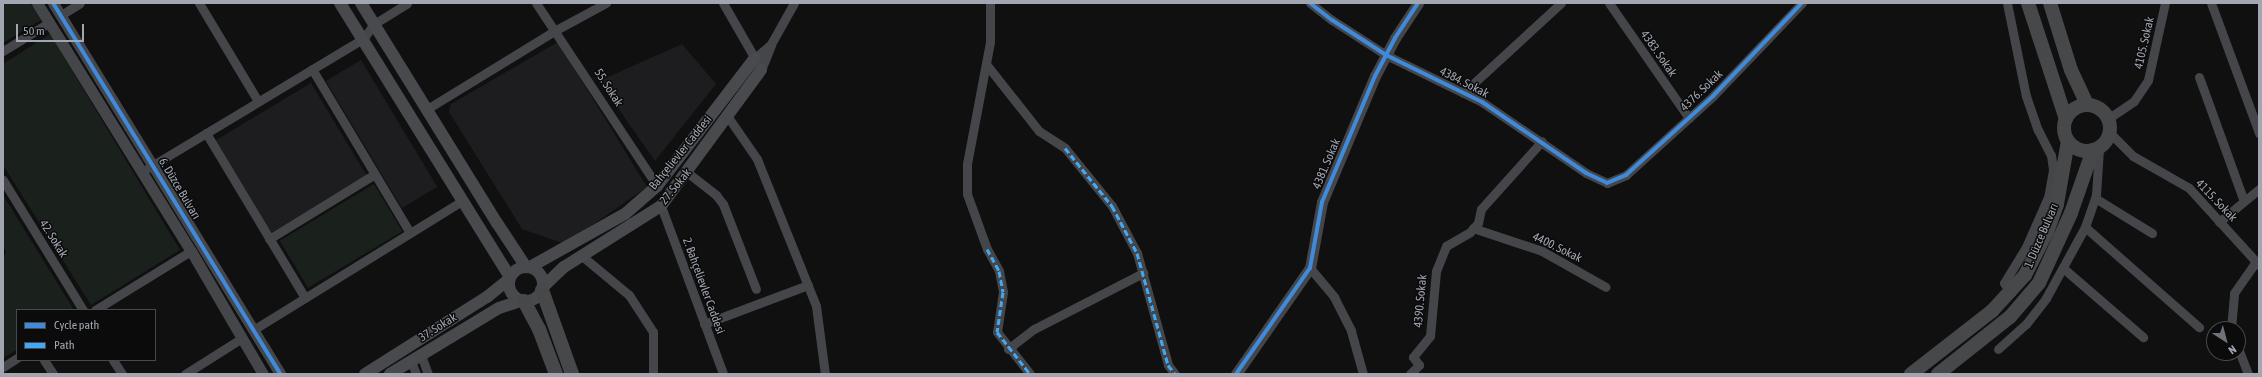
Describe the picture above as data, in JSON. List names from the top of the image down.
{
  "streets": {
    "main road": [
      "Bahçelievler Caddesi",
      "27. Sokak",
      "1. Düzce Bulvarı",
      "37. Sokak"
    ],
    "street": [
      "4105. Sokak",
      "4383. Sokak",
      "4384. Sokak",
      "55. Sokak",
      "4376. Sokak",
      "4381. Sokak",
      "6. Düzce Bulvarı",
      "4115. Sokak",
      "42. Sokak",
      "4400. Sokak",
      "2. Bahçelievler Caddesi",
      "4390. Sokak"
    ]
  },
  "crossings": [
    ["4105. Sokak", "4115. Sokak"],
    ["4105. Sokak", "1. Düzce Bulvarı"],
    ["4383. Sokak", "4376. Sokak"],
    ["4384. Sokak", "4376. Sokak"],
    ["4384. Sokak", "4381. Sokak"],
    ["55. Sokak", "Bahçelievler Caddesi"],
    ["Bahçelievler Caddesi", "27. Sokak"],
    ["Bahçelievler Caddesi", "37. Sokak"],
    ["27. Sokak", "2. Bahçelievler Caddesi"],
    ["27. Sokak", "37. Sokak"],
    ["4115. Sokak", "1. Düzce Bulvarı"],
    ["4400. Sokak", "4390. Sokak"]
  ],
  "legend": ["Cycle path", "Path"],
  "scale_bar": "50 m",
  "north": "bottom right"
}
